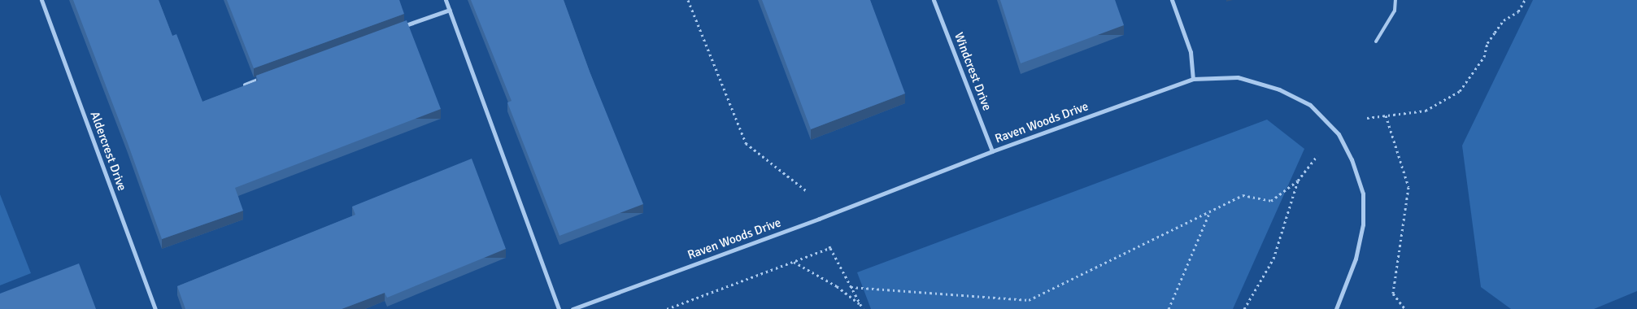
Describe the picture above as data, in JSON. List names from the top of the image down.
{
  "streets": {
    "street": ["Windcrest Drive", "Raven Woods Drive", "Aldercrest Drive"]
  },
  "crossings": [
    ["Windcrest Drive", "Raven Woods Drive"]
  ]
}
